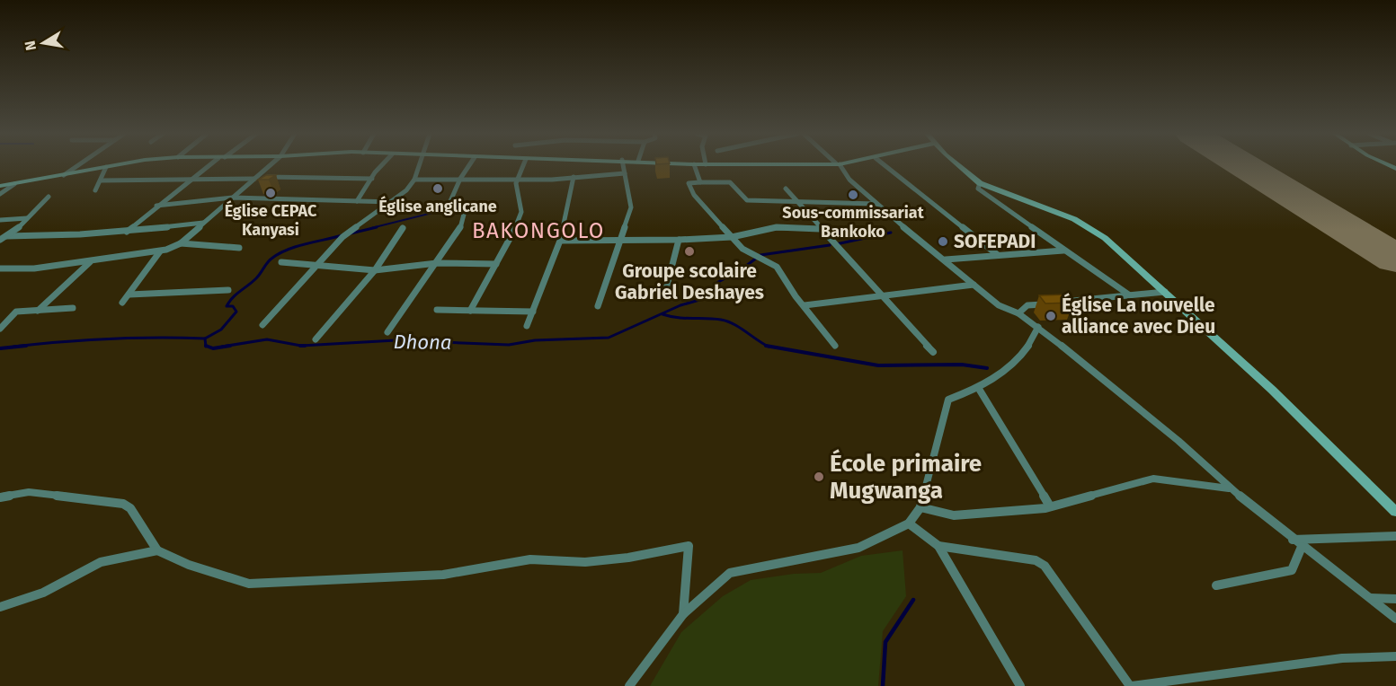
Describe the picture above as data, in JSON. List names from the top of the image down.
{
  "districts": ["BAKONGOLO"],
  "water": ["Dhona"],
  "places": [
    "Église anglicane",
    "Église CEPAC Kanyasi",
    "Sous-commissariat Bankoko",
    "SOFEPADI",
    "Groupe scolaire Gabriel Deshayes",
    "Église La nouvelle alliance avec Dieu",
    "École primaire Mugwanga"
  ],
  "north": "left"
}
